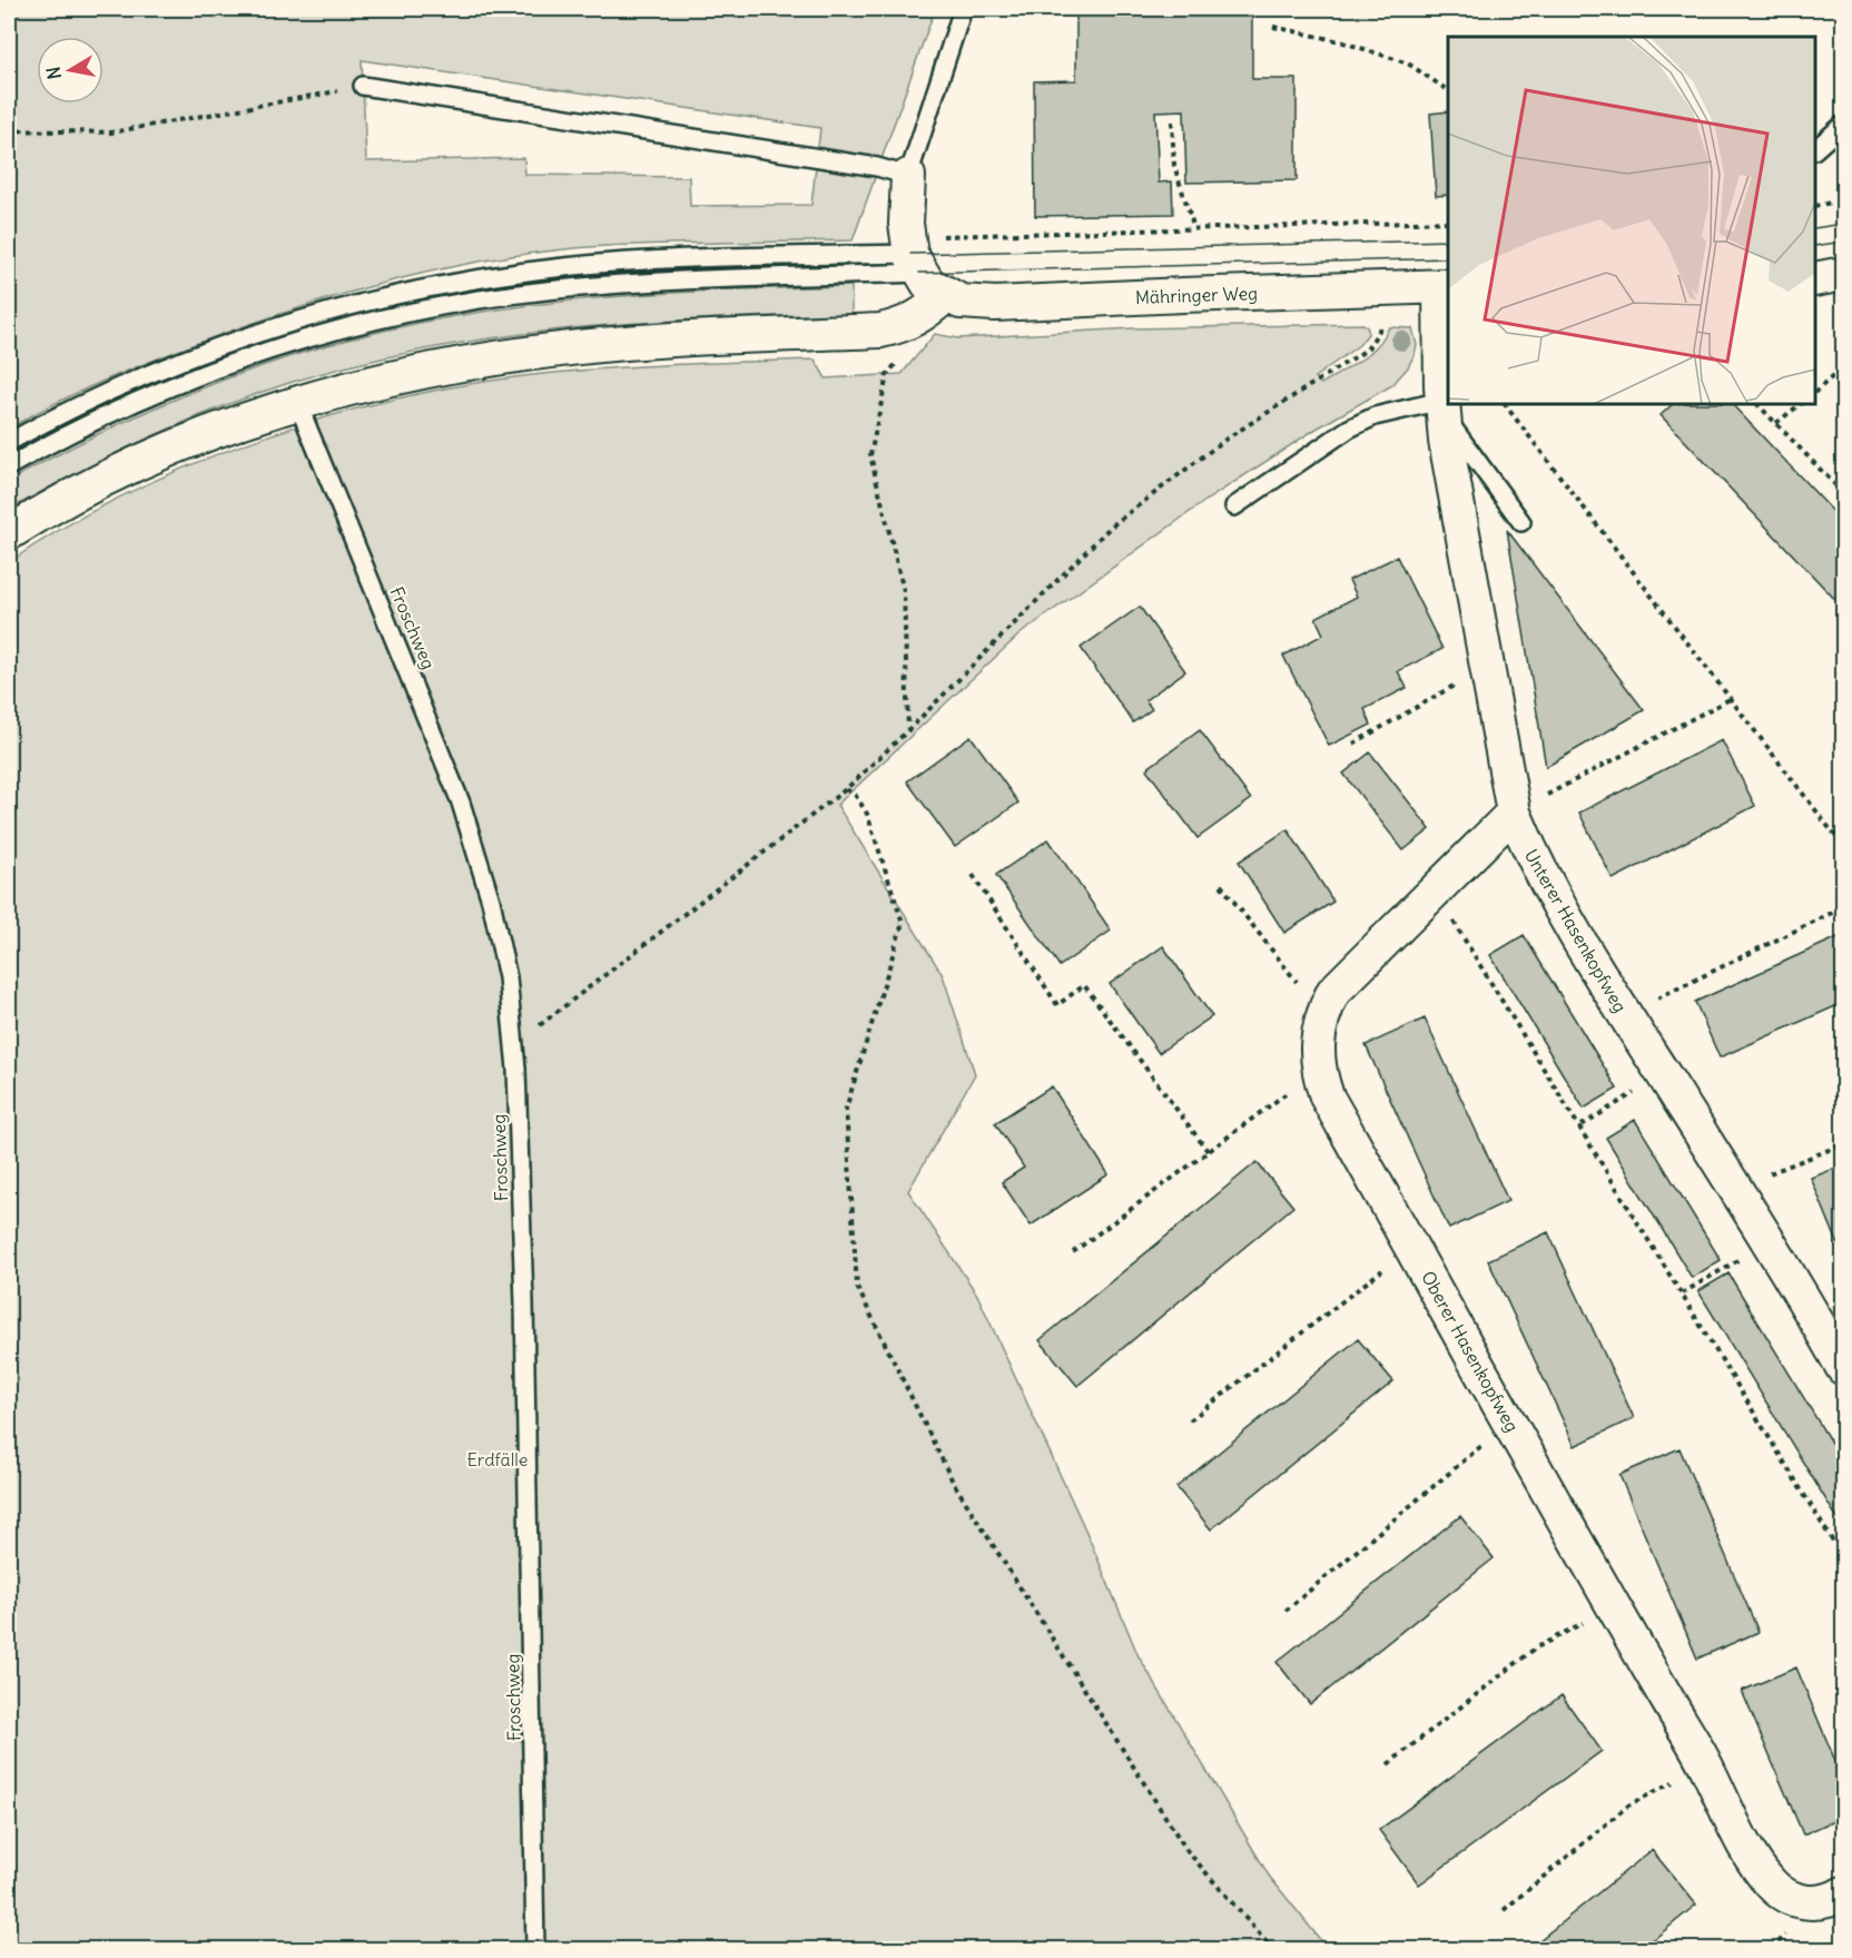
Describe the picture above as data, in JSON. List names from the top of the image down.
{
  "streets": {
    "street": ["Mähringer Weg", "Unterer Hasenkopfweg", "Oberer Hasenkopfweg"],
    "lane": ["Froschweg"]
  },
  "crossings": [
    ["Mähringer Weg", "Unterer Hasenkopfweg"],
    ["Unterer Hasenkopfweg", "Oberer Hasenkopfweg"]
  ],
  "parks": ["Erdfälle"],
  "north": "left"
}
